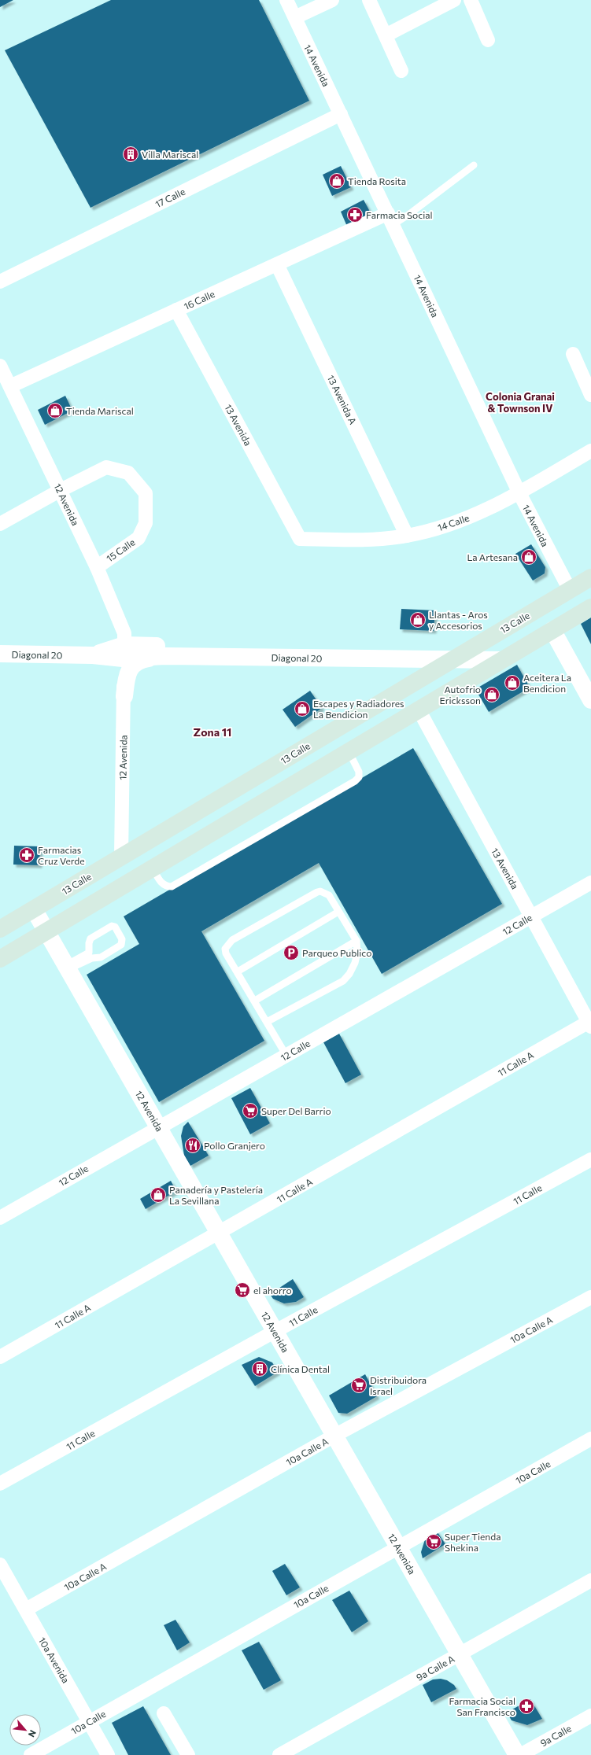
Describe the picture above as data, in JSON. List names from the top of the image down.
{
  "streets": {
    "main road": ["13 Calle"],
    "street": [
      "14 Avenida",
      "17 Calle",
      "16 Calle",
      "13 Avenida A",
      "13 Avenida",
      "12 Avenida",
      "14 Calle",
      "15 Calle",
      "Diagonal 20",
      "12 Calle",
      "11 Calle A",
      "11 Calle",
      "10a Calle A",
      "10a Calle",
      "10a Avenida",
      "9a Calle A",
      "9a Calle"
    ]
  },
  "crossings": [
    ["14 Avenida", "17 Calle"],
    ["14 Avenida", "16 Calle"],
    ["14 Avenida", "14 Calle"],
    ["14 Avenida", "13 Calle"],
    ["16 Calle", "13 Avenida A"],
    ["16 Calle", "13 Avenida"],
    ["16 Calle", "12 Avenida"],
    ["13 Avenida A", "14 Calle"],
    ["13 Avenida", "14 Calle"],
    ["13 Avenida", "12 Calle"],
    ["13 Avenida", "11 Calle A"],
    ["12 Avenida", "15 Calle"],
    ["12 Avenida", "13 Calle"],
    ["12 Avenida", "Diagonal 20"],
    ["12 Avenida", "12 Calle"],
    ["12 Avenida", "11 Calle A"],
    ["12 Avenida", "11 Calle"],
    ["12 Avenida", "10a Calle A"],
    ["12 Avenida", "10a Calle"],
    ["12 Avenida", "9a Calle A"],
    ["13 Calle", "Diagonal 20"],
    ["10a Calle A", "10a Avenida"],
    ["10a Calle", "10a Avenida"]
  ],
  "districts": ["Colonia Granai & Townson IV", "Zona 11"],
  "places": {
    "building": ["Villa Mariscal", "Clínica Dental"],
    "shop": [
      "Tienda Rosita",
      "Tienda Mariscal",
      "La Artesana",
      "Llantas - Aros y Accesorios",
      "Aceitera La Bendicion",
      "Autofrio Ericksson",
      "Escapes y Radiadores La Bendicion",
      "Panadería y Pastelería La Sevillana"
    ],
    "pharmacy": ["Farmacia Social", "Farmacias Cruz Verde", "Farmacia Social San Francisco"],
    "parking": ["Parqueo Publico"],
    "supermarket": [
      "Super Del Barrio",
      "el ahorro",
      "Distribuidora Israel",
      "Super Tienda Shekina"
    ],
    "restaurant": ["Pollo Granjero"]
  },
  "north": "bottom right"
}
